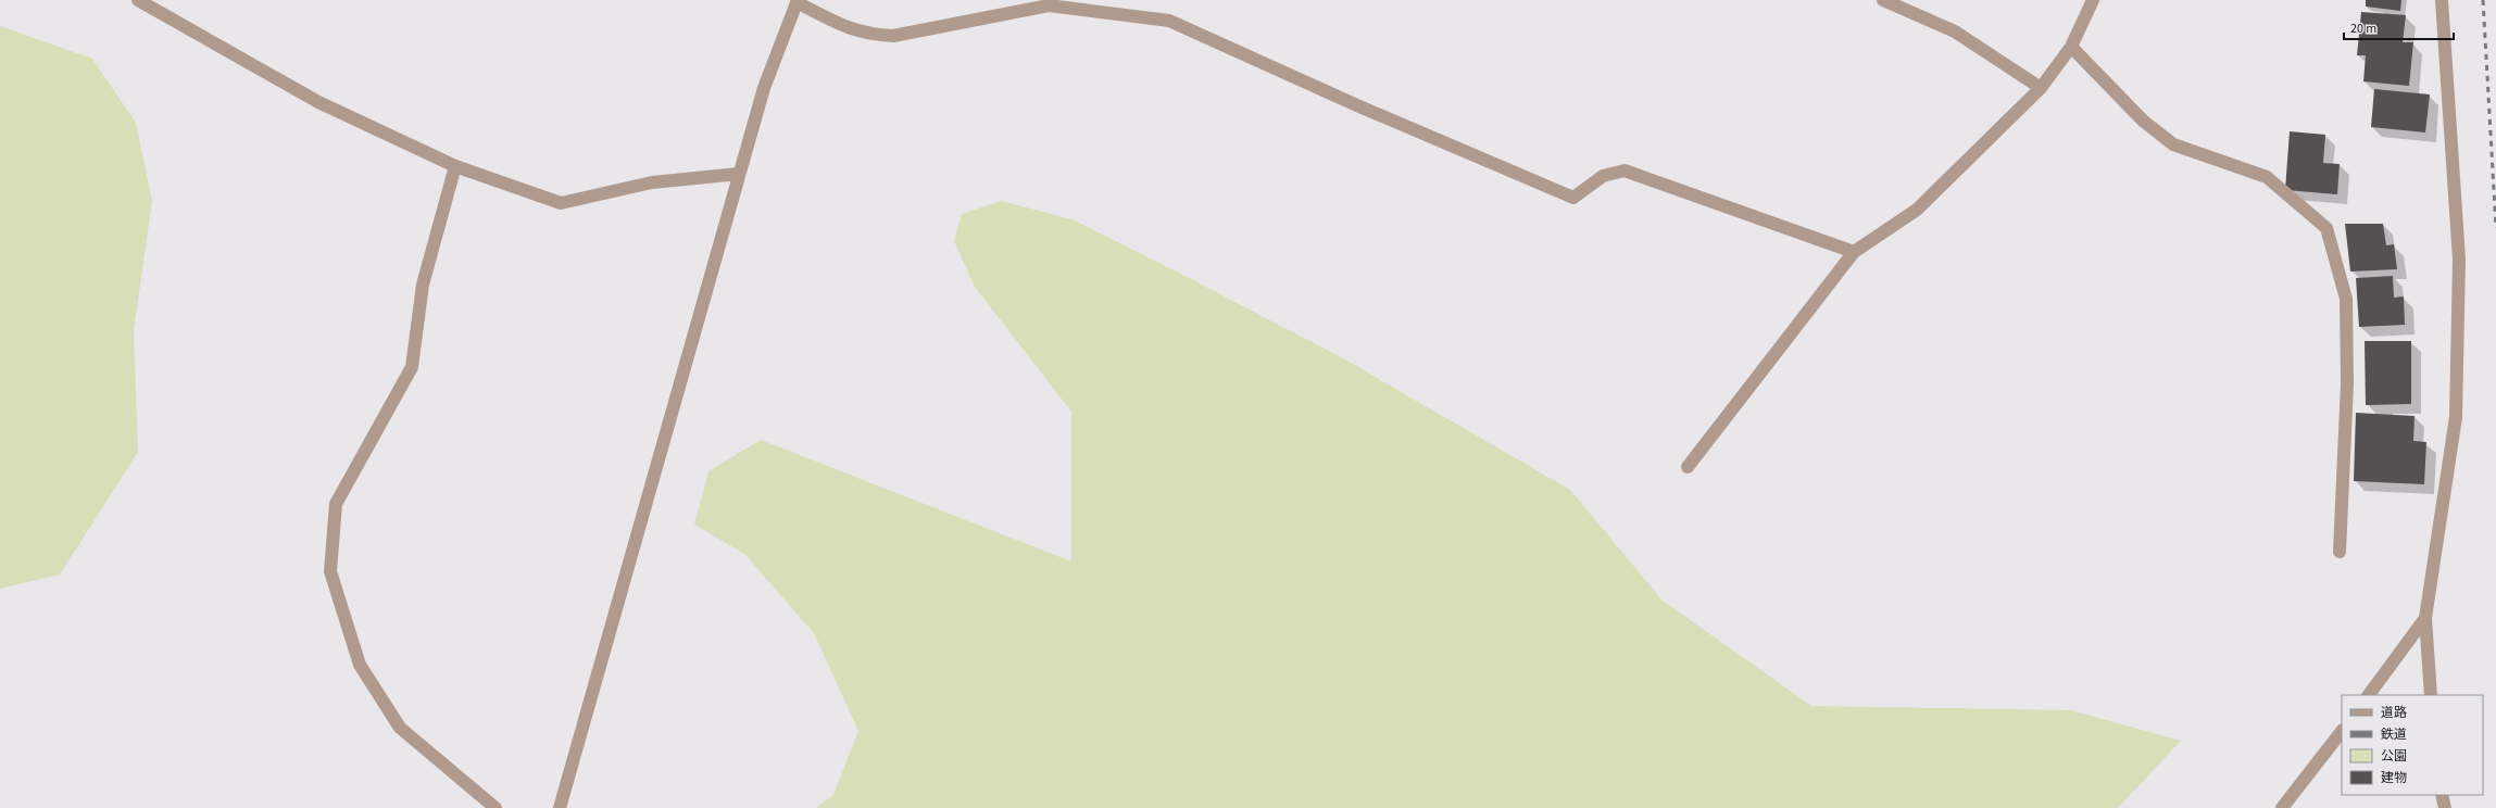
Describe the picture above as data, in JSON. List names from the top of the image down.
{
  "legend": [
    "道路",
    "鉄道",
    "公園",
    "建物"
  ],
  "scale_bar": "20 m"
}
